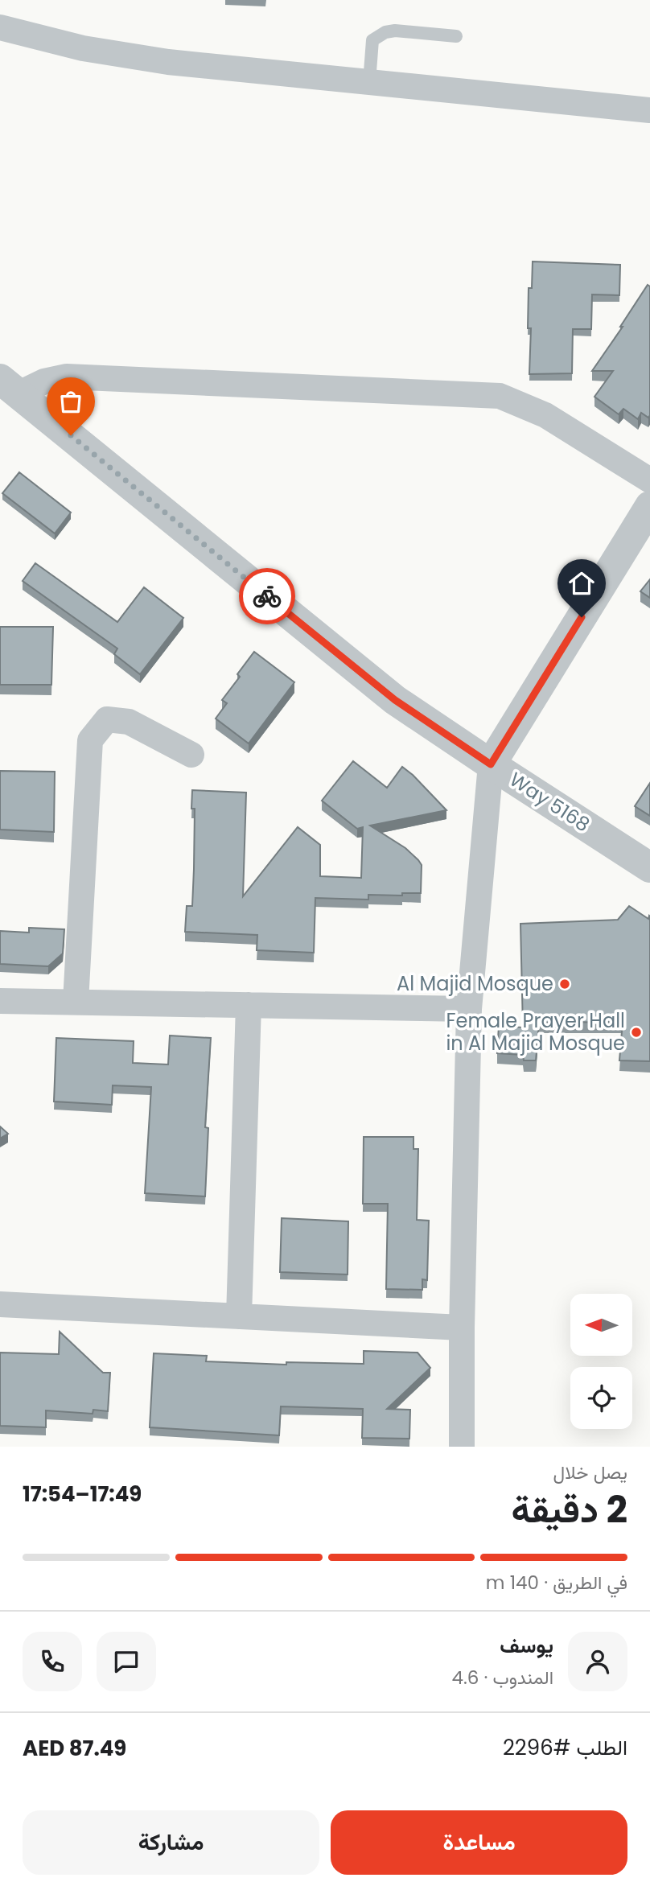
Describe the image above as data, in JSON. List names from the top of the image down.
{
  "streets": {
    "street": ["Way 5168"]
  },
  "places": ["Al Majid Mosque", "Female Prayer Hall in Al Majid Mosque"],
  "north": "left",
  "page": {
    "heading": ["2 دقيقة", "يصل خلال", "17:49–17:54"],
    "panel": [
      "يوسف",
      "المندوب · 4.6",
      "الطلب #2296",
      "AED 87.49"
    ],
    "bar": "في الطريق · 140 m",
    "buttons": ["مساعدة", "مشاركة"]
  }
}
